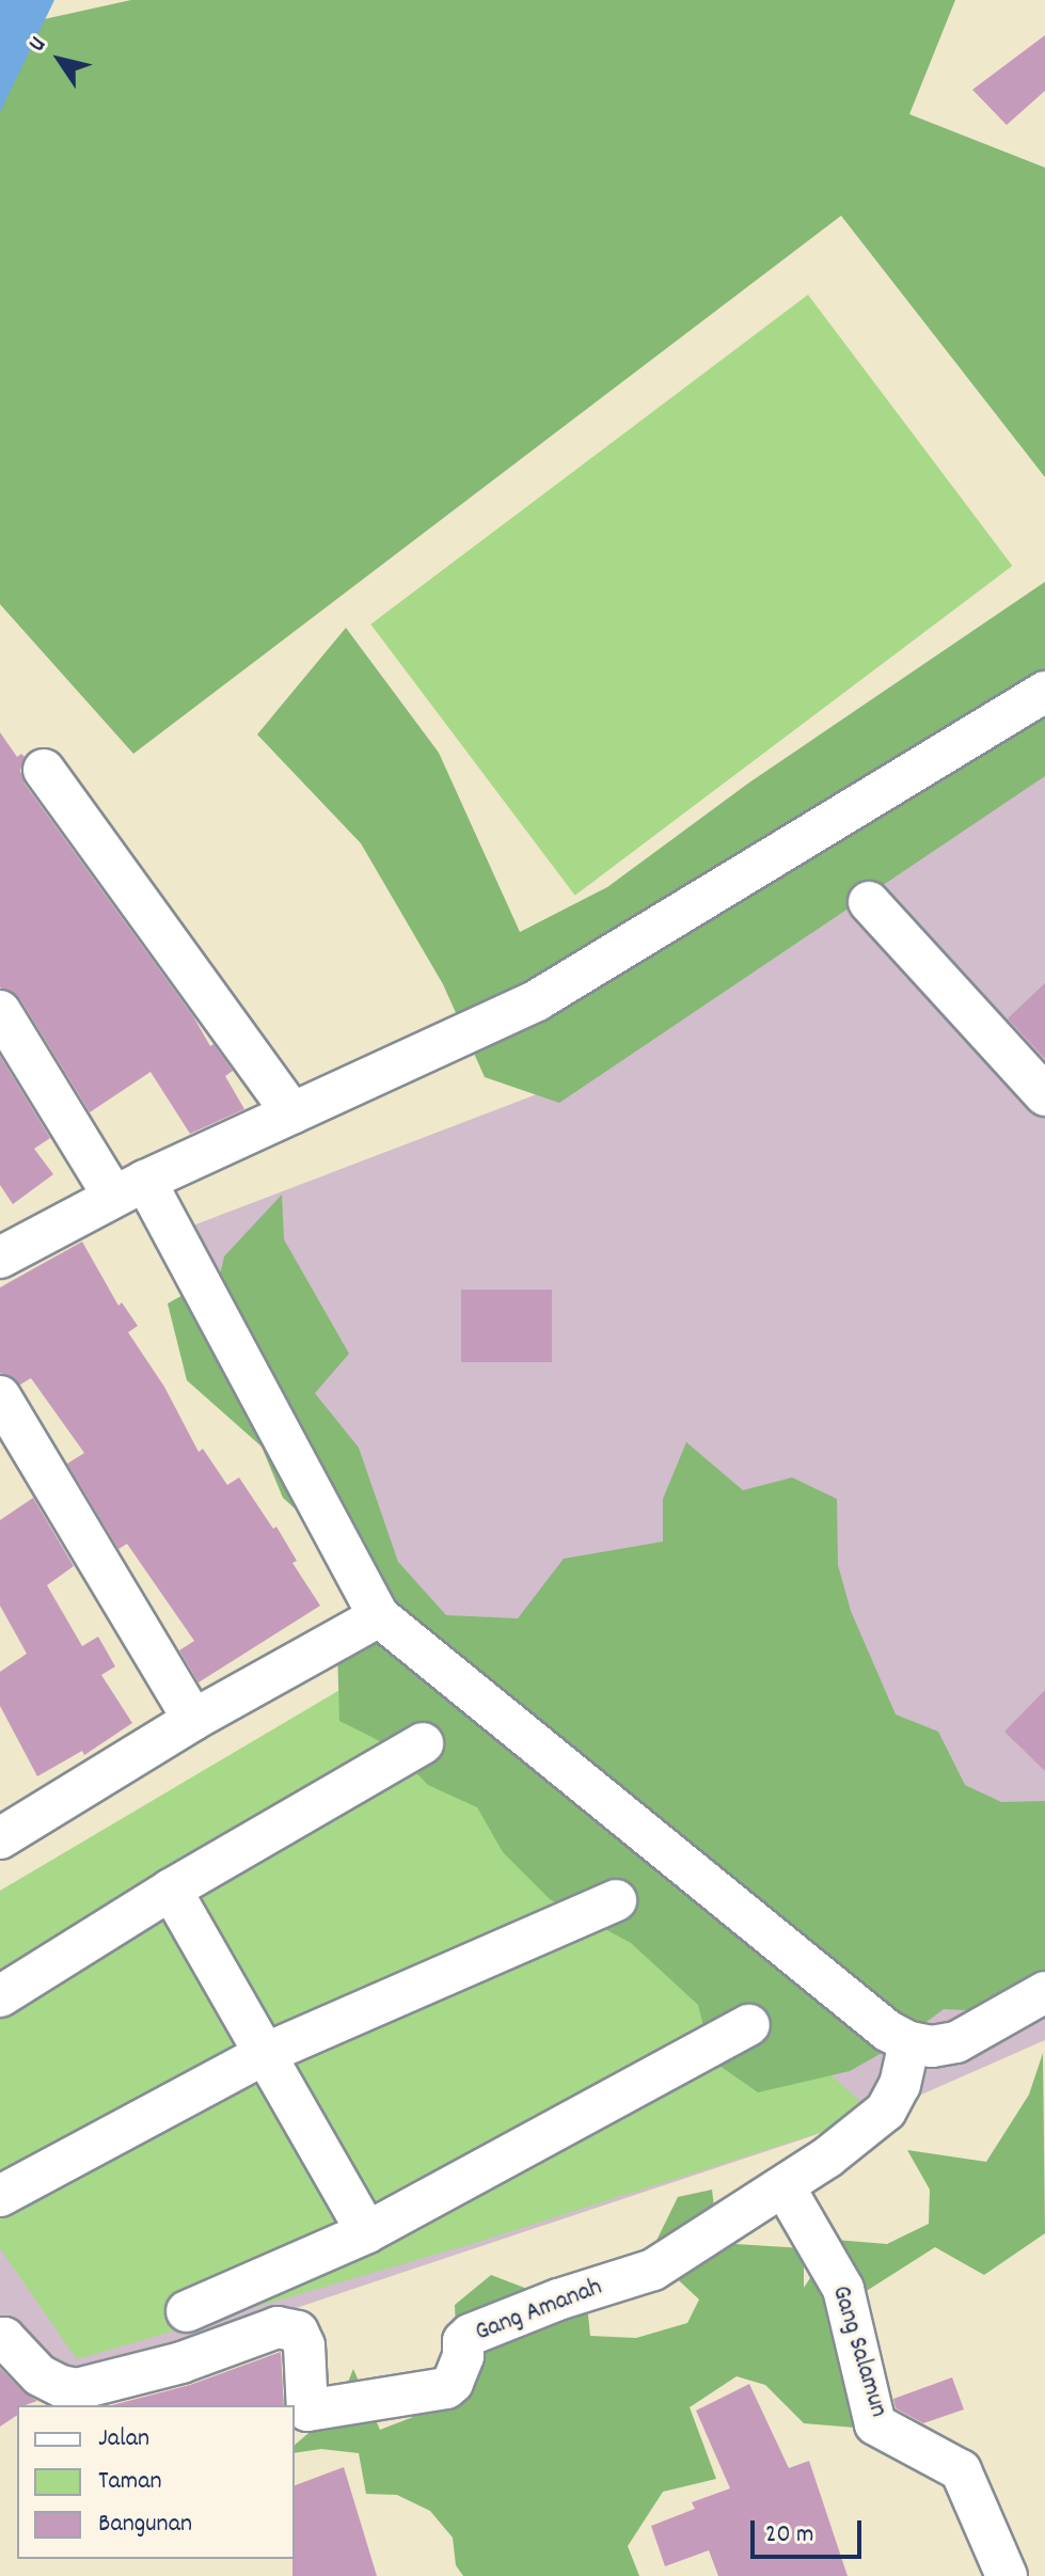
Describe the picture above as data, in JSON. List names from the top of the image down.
{
  "streets": {
    "street": ["Gang Amanah", "Gang Salamun"]
  },
  "crossings": [
    ["Gang Amanah", "Gang Salamun"]
  ],
  "legend": ["Jalan", "Taman", "Bangunan"],
  "scale_bar": "20 m",
  "north": "top left"
}
